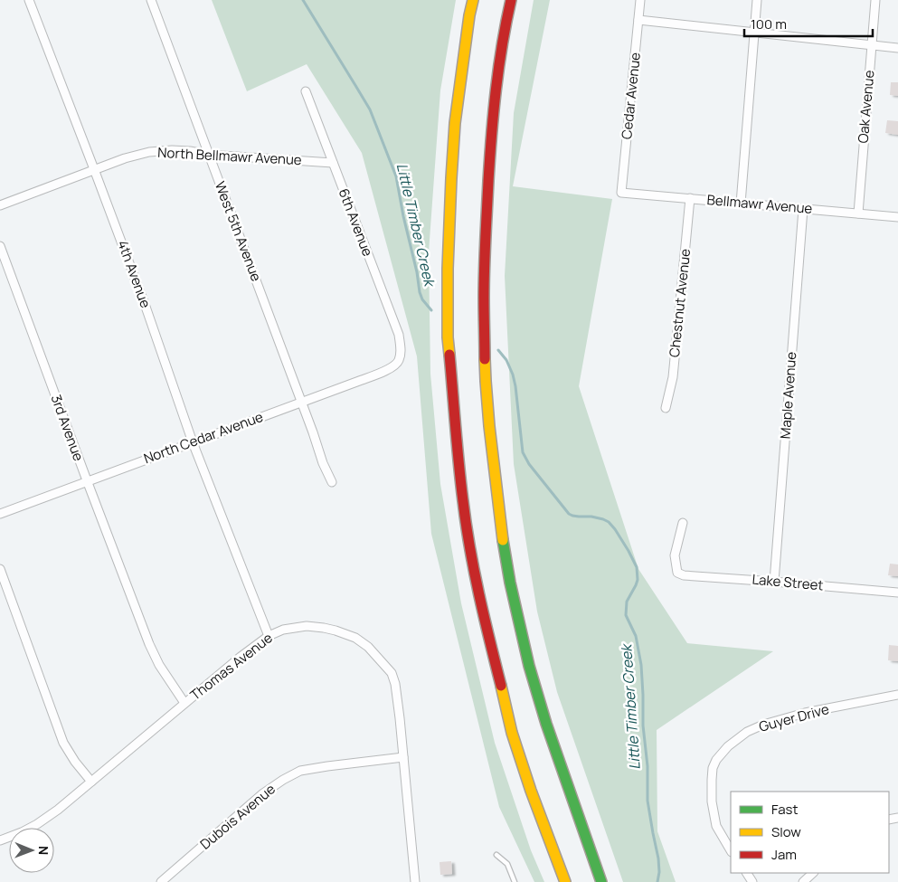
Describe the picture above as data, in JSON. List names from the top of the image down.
{
  "streets": {
    "street": [
      "Cedar Avenue",
      "Oak Avenue",
      "North Bellmawr Avenue",
      "Bellmawr Avenue",
      "6th Avenue",
      "West 5th Avenue",
      "4th Avenue",
      "Chestnut Avenue",
      "Maple Avenue",
      "3rd Avenue",
      "North Cedar Avenue",
      "Lake Street",
      "Thomas Avenue",
      "Guyer Drive",
      "Dubois Avenue"
    ]
  },
  "crossings": [
    ["Cedar Avenue", "Bellmawr Avenue"],
    ["Oak Avenue", "Bellmawr Avenue"],
    ["North Bellmawr Avenue", "6th Avenue"],
    ["North Bellmawr Avenue", "West 5th Avenue"],
    ["North Bellmawr Avenue", "4th Avenue"],
    ["Bellmawr Avenue", "Chestnut Avenue"],
    ["Bellmawr Avenue", "Maple Avenue"],
    ["6th Avenue", "North Cedar Avenue"],
    ["West 5th Avenue", "North Cedar Avenue"],
    ["4th Avenue", "North Cedar Avenue"],
    ["4th Avenue", "Thomas Avenue"],
    ["Maple Avenue", "Lake Street"],
    ["3rd Avenue", "North Cedar Avenue"],
    ["3rd Avenue", "Thomas Avenue"],
    ["Thomas Avenue", "Dubois Avenue"]
  ],
  "water": ["Little Timber Creek"],
  "legend": ["Fast", "Slow", "Jam"],
  "scale_bar": "100 m",
  "north": "right"
}
